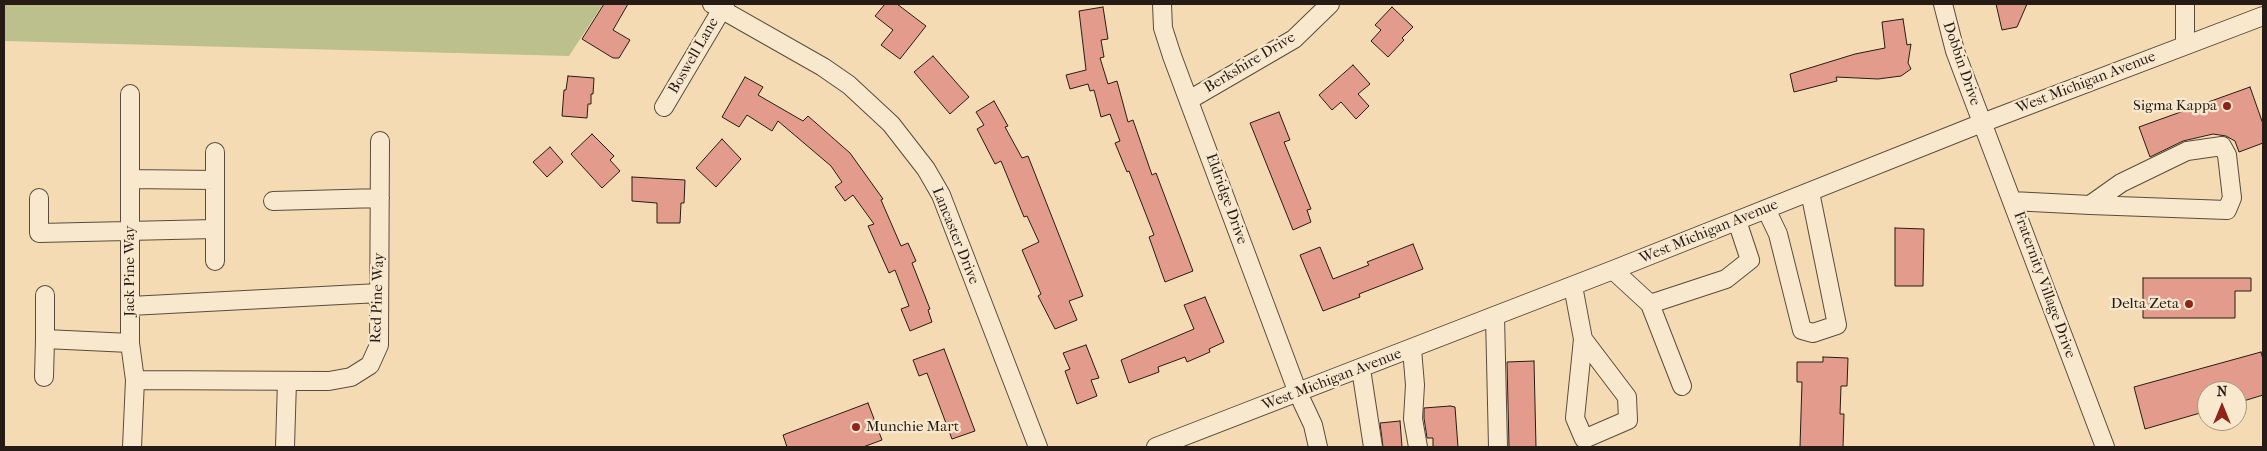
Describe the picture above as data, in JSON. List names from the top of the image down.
{
  "streets": {
    "street": [
      "Boswell Lane",
      "Berkshire Drive",
      "Dobbin Drive",
      "West Michigan Avenue",
      "Eldridge Drive",
      "Lancaster Drive",
      "Jack Pine Way",
      "Fraternity Village Drive",
      "Red Pine Way"
    ]
  },
  "crossings": [
    ["Boswell Lane", "Lancaster Drive"],
    ["Berkshire Drive", "Eldridge Drive"],
    ["Dobbin Drive", "West Michigan Avenue"],
    ["Dobbin Drive", "Fraternity Village Drive"],
    ["West Michigan Avenue", "Eldridge Drive"],
    ["West Michigan Avenue", "Fraternity Village Drive"],
    ["Jack Pine Way", "Red Pine Way"]
  ],
  "places": ["Sigma Kappa", "Delta Zeta", "Munchie Mart"],
  "north": "top"
}
